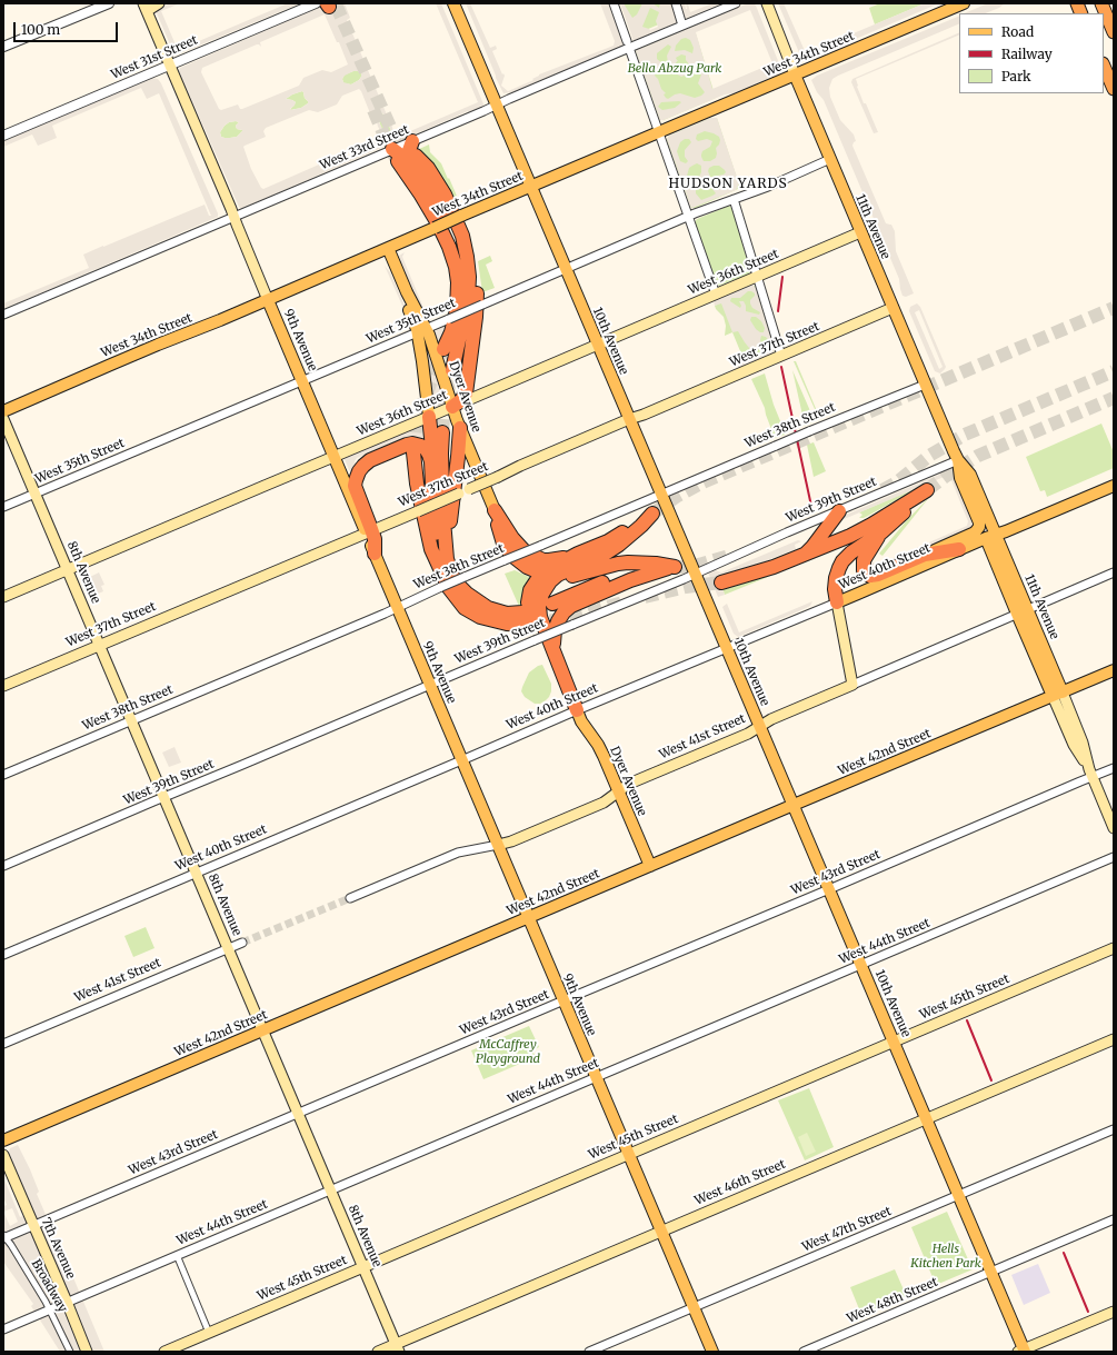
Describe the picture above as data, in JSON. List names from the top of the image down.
{
  "streets": {
    "main road": [
      "West 34th Street",
      "11th Avenue",
      "West 36th Street",
      "9th Avenue",
      "10th Avenue",
      "West 37th Street",
      "Dyer Avenue",
      "West 40th Street",
      "8th Avenue",
      "West 41st Street",
      "West 42nd Street",
      "West 45th Street",
      "West 46th Street",
      "7th Avenue"
    ],
    "street": [
      "West 31st Street",
      "West 33rd Street",
      "West 35th Street",
      "West 38th Street",
      "West 39th Street",
      "West 43rd Street",
      "West 44th Street",
      "West 47th Street",
      "Broadway",
      "West 48th Street"
    ]
  },
  "crossings": [
    ["West 34th Street", "11th Avenue"],
    ["West 34th Street", "9th Avenue"],
    ["West 34th Street", "10th Avenue"],
    ["West 34th Street", "Dyer Avenue"],
    ["West 31st Street", "9th Avenue"],
    ["West 33rd Street", "9th Avenue"],
    ["West 33rd Street", "10th Avenue"],
    ["11th Avenue", "West 36th Street"],
    ["11th Avenue", "West 35th Street"],
    ["11th Avenue", "West 37th Street"],
    ["11th Avenue", "West 38th Street"],
    ["11th Avenue", "West 39th Street"],
    ["11th Avenue", "West 40th Street"],
    ["11th Avenue", "West 41st Street"],
    ["11th Avenue", "West 42nd Street"],
    ["11th Avenue", "West 43rd Street"],
    ["West 36th Street", "9th Avenue"],
    ["West 36th Street", "10th Avenue"],
    ["West 36th Street", "Dyer Avenue"],
    ["West 36th Street", "8th Avenue"],
    ["West 35th Street", "9th Avenue"],
    ["West 35th Street", "10th Avenue"],
    ["West 35th Street", "Dyer Avenue"],
    ["West 35th Street", "8th Avenue"],
    ["9th Avenue", "West 37th Street"],
    ["9th Avenue", "West 38th Street"],
    ["9th Avenue", "West 39th Street"],
    ["9th Avenue", "West 40th Street"],
    ["9th Avenue", "West 41st Street"],
    ["9th Avenue", "West 42nd Street"],
    ["9th Avenue", "West 43rd Street"],
    ["9th Avenue", "West 44th Street"],
    ["9th Avenue", "West 45th Street"],
    ["9th Avenue", "West 46th Street"],
    ["9th Avenue", "West 47th Street"],
    ["10th Avenue", "West 37th Street"],
    ["10th Avenue", "West 38th Street"],
    ["10th Avenue", "West 39th Street"],
    ["10th Avenue", "West 40th Street"],
    ["10th Avenue", "West 41st Street"],
    ["10th Avenue", "West 42nd Street"],
    ["10th Avenue", "West 43rd Street"],
    ["10th Avenue", "West 44th Street"],
    ["10th Avenue", "West 45th Street"],
    ["10th Avenue", "West 46th Street"],
    ["10th Avenue", "West 47th Street"],
    ["10th Avenue", "West 48th Street"],
    ["West 37th Street", "8th Avenue"],
    ["Dyer Avenue", "West 40th Street"],
    ["Dyer Avenue", "West 41st Street"],
    ["Dyer Avenue", "West 42nd Street"],
    ["West 38th Street", "8th Avenue"],
    ["West 39th Street", "8th Avenue"],
    ["West 40th Street", "8th Avenue"],
    ["8th Avenue", "West 41st Street"],
    ["8th Avenue", "West 42nd Street"],
    ["8th Avenue", "West 43rd Street"],
    ["8th Avenue", "West 44th Street"],
    ["8th Avenue", "West 45th Street"],
    ["8th Avenue", "West 46th Street"],
    ["West 43rd Street", "7th Avenue"],
    ["West 43rd Street", "Broadway"],
    ["West 44th Street", "7th Avenue"],
    ["West 44th Street", "Broadway"]
  ],
  "districts": ["HUDSON YARDS"],
  "parks": ["Bella Abzug Park", "McCaffrey Playground", "Hells Kitchen Park"],
  "legend": ["Road", "Railway", "Park"],
  "scale_bar": "100 m"
}
